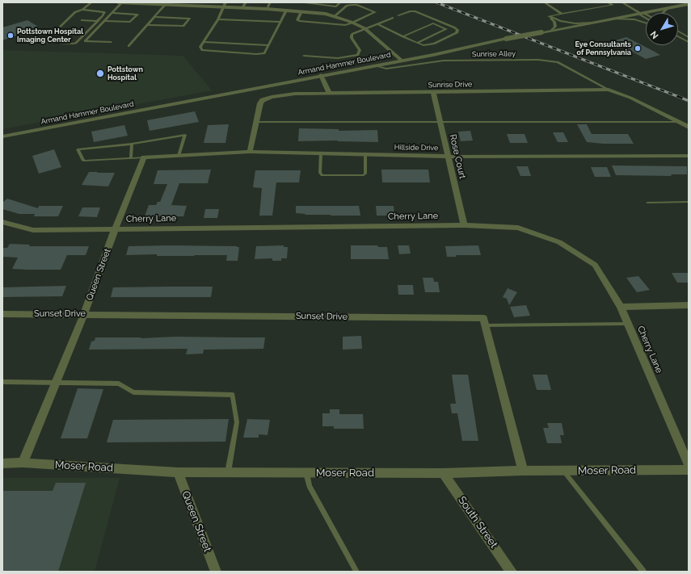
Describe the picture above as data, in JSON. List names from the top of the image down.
{
  "streets": {
    "street": [
      "Armand Hammer Boulevard",
      "Sunrise Drive",
      "Hillside Drive",
      "Rose Court",
      "Cherry Lane",
      "Queen Street",
      "Sunset Drive",
      "Moser Road",
      "South Street"
    ],
    "lane": ["Sunrise Alley"]
  },
  "crossings": [
    ["Sunrise Alley", "Armand Hammer Boulevard"],
    ["Sunrise Alley", "Sunrise Drive"],
    ["Sunrise Drive", "Hillside Drive"],
    ["Sunrise Drive", "Rose Court"],
    ["Hillside Drive", "Rose Court"],
    ["Hillside Drive", "Queen Street"],
    ["Rose Court", "Cherry Lane"],
    ["Cherry Lane", "Queen Street"],
    ["Queen Street", "Sunset Drive"],
    ["Queen Street", "Moser Road"],
    ["Moser Road", "South Street"]
  ],
  "places": ["Pottstown Hospital Imaging Center", "Eye Consultants of Pennsylvania", "Pottstown Hospital"],
  "north": "bottom left"
}
